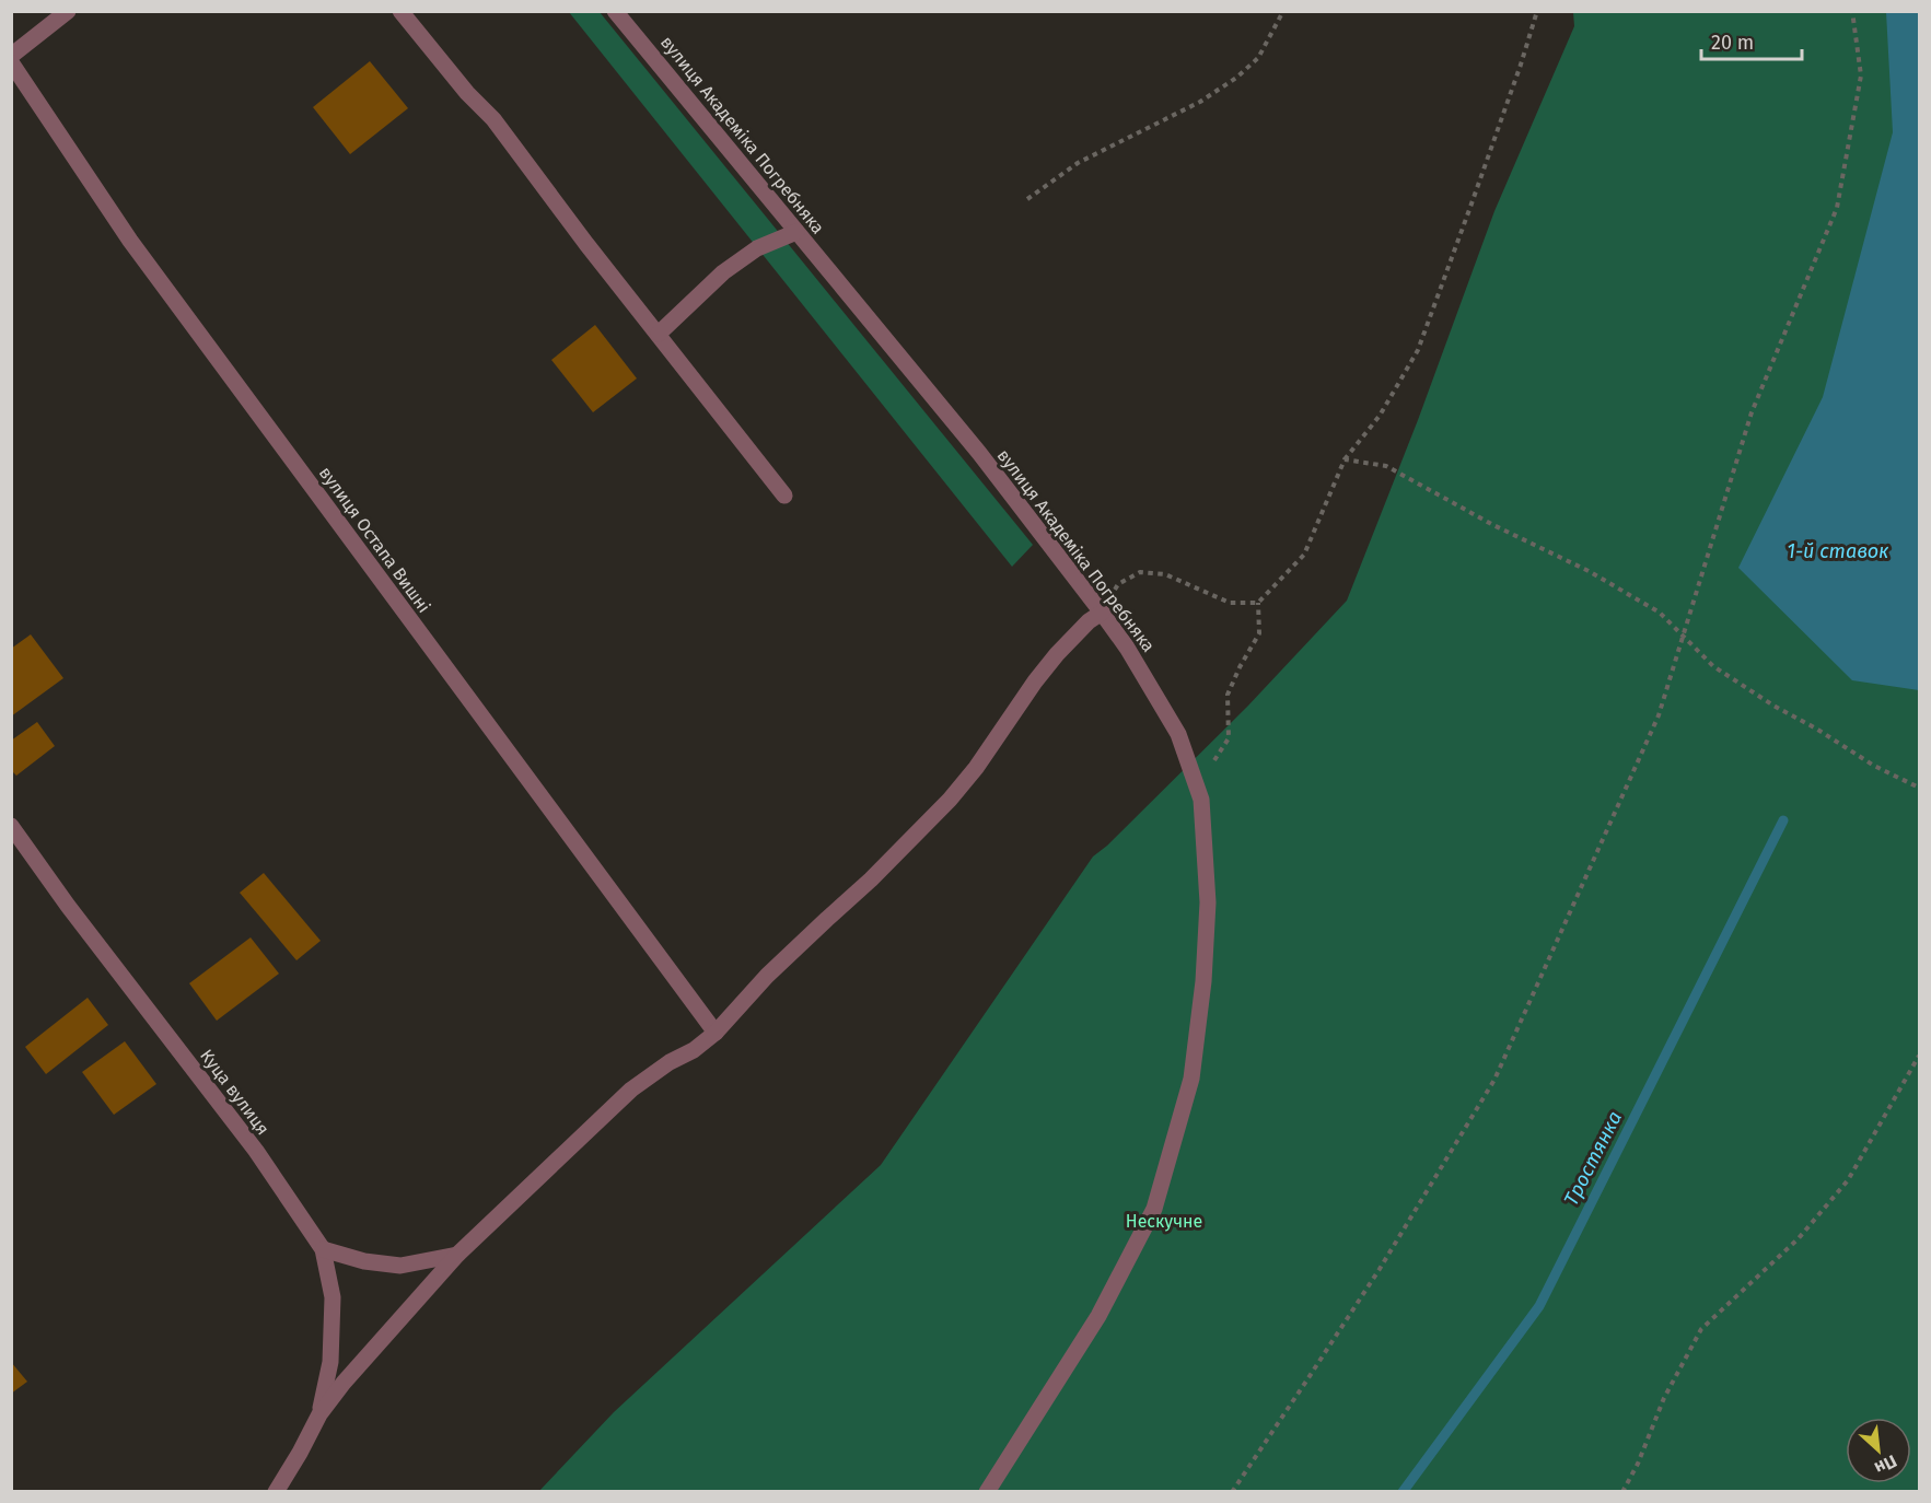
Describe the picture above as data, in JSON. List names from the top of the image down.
{
  "streets": {
    "street": ["вулиця Академіка Погребняка", "вулиця Остапа Вишні", "Куца вулиця"]
  },
  "water": ["1-й ставок", "Тростянка"],
  "parks": ["Нескучне"],
  "scale_bar": "20 m",
  "north": "bottom right"
}
